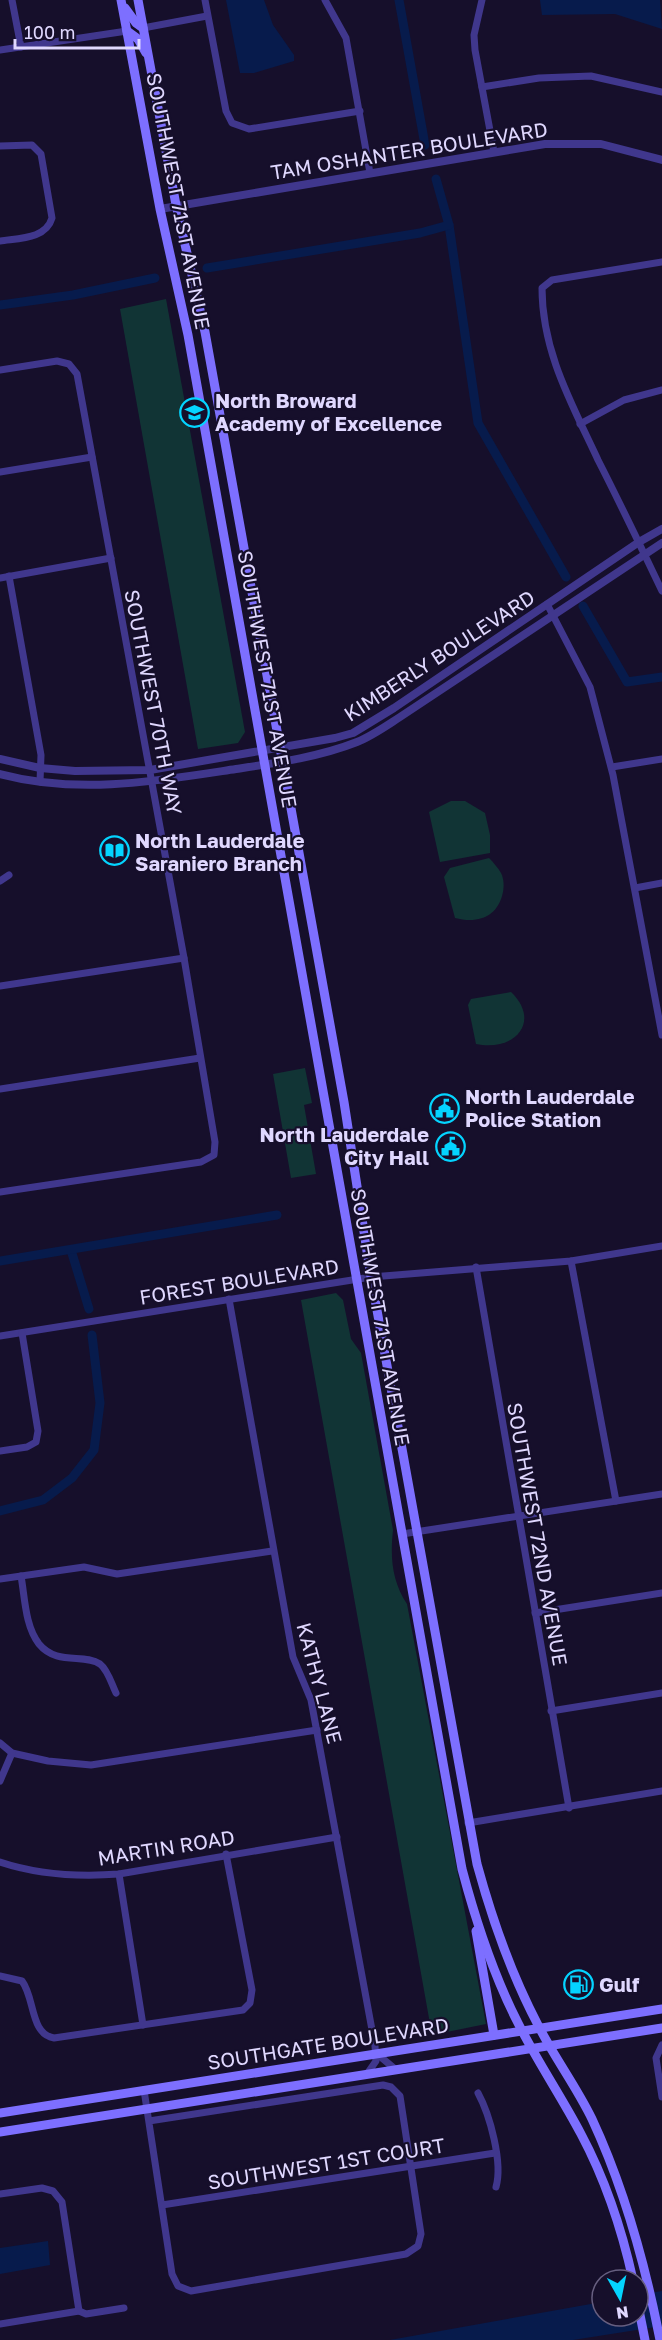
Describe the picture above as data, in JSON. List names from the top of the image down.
{
  "streets": {
    "main road": ["SOUTHWEST 71ST AVENUE", "SOUTHGATE BOULEVARD"],
    "street": [
      "TAM OSHANTER BOULEVARD",
      "KIMBERLY BOULEVARD",
      "SOUTHWEST 70TH WAY",
      "FOREST BOULEVARD",
      "SOUTHWEST 72ND AVENUE",
      "KATHY LANE",
      "MARTIN ROAD",
      "SOUTHWEST 1ST COURT"
    ]
  },
  "crossings": [
    ["TAM OSHANTER BOULEVARD", "SOUTHWEST 71ST AVENUE"],
    ["SOUTHWEST 71ST AVENUE", "KIMBERLY BOULEVARD"],
    ["SOUTHWEST 71ST AVENUE", "FOREST BOULEVARD"],
    ["SOUTHWEST 71ST AVENUE", "SOUTHGATE BOULEVARD"],
    ["KIMBERLY BOULEVARD", "SOUTHWEST 70TH WAY"],
    ["FOREST BOULEVARD", "SOUTHWEST 72ND AVENUE"],
    ["FOREST BOULEVARD", "KATHY LANE"],
    ["KATHY LANE", "MARTIN ROAD"],
    ["KATHY LANE", "SOUTHGATE BOULEVARD"]
  ],
  "places": {
    "school or university": ["North Broward Academy of Excellence"],
    "library": ["North Lauderdale Saraniero Branch"],
    "public building": ["North Lauderdale Police Station", "North Lauderdale City Hall"],
    "fuel station": ["Gulf"]
  },
  "scale_bar": "100 m",
  "north": "bottom"
}
